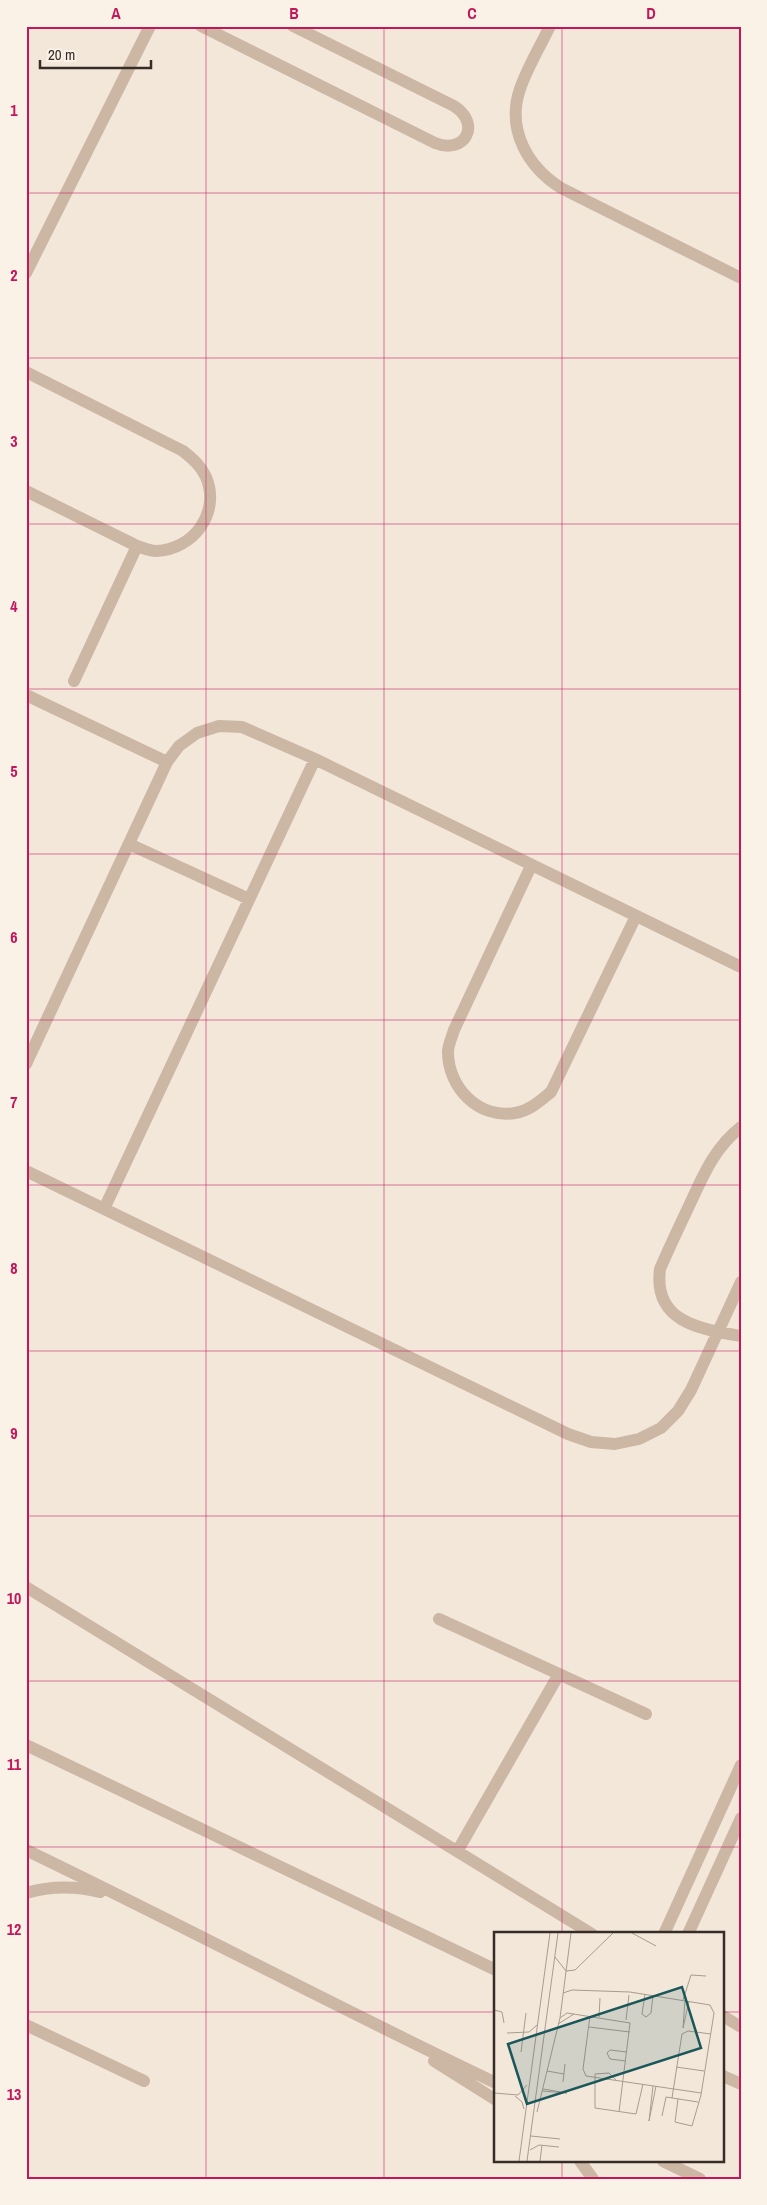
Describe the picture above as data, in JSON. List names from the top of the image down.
{
  "scale_bar": "20 m",
  "grid": {
    "columns": [
      "A",
      "B",
      "C",
      "D"
    ],
    "rows": [
      "1",
      "2",
      "3",
      "4",
      "5",
      "6",
      "7",
      "8",
      "9",
      "10",
      "11",
      "12",
      "13"
    ]
  }
}
